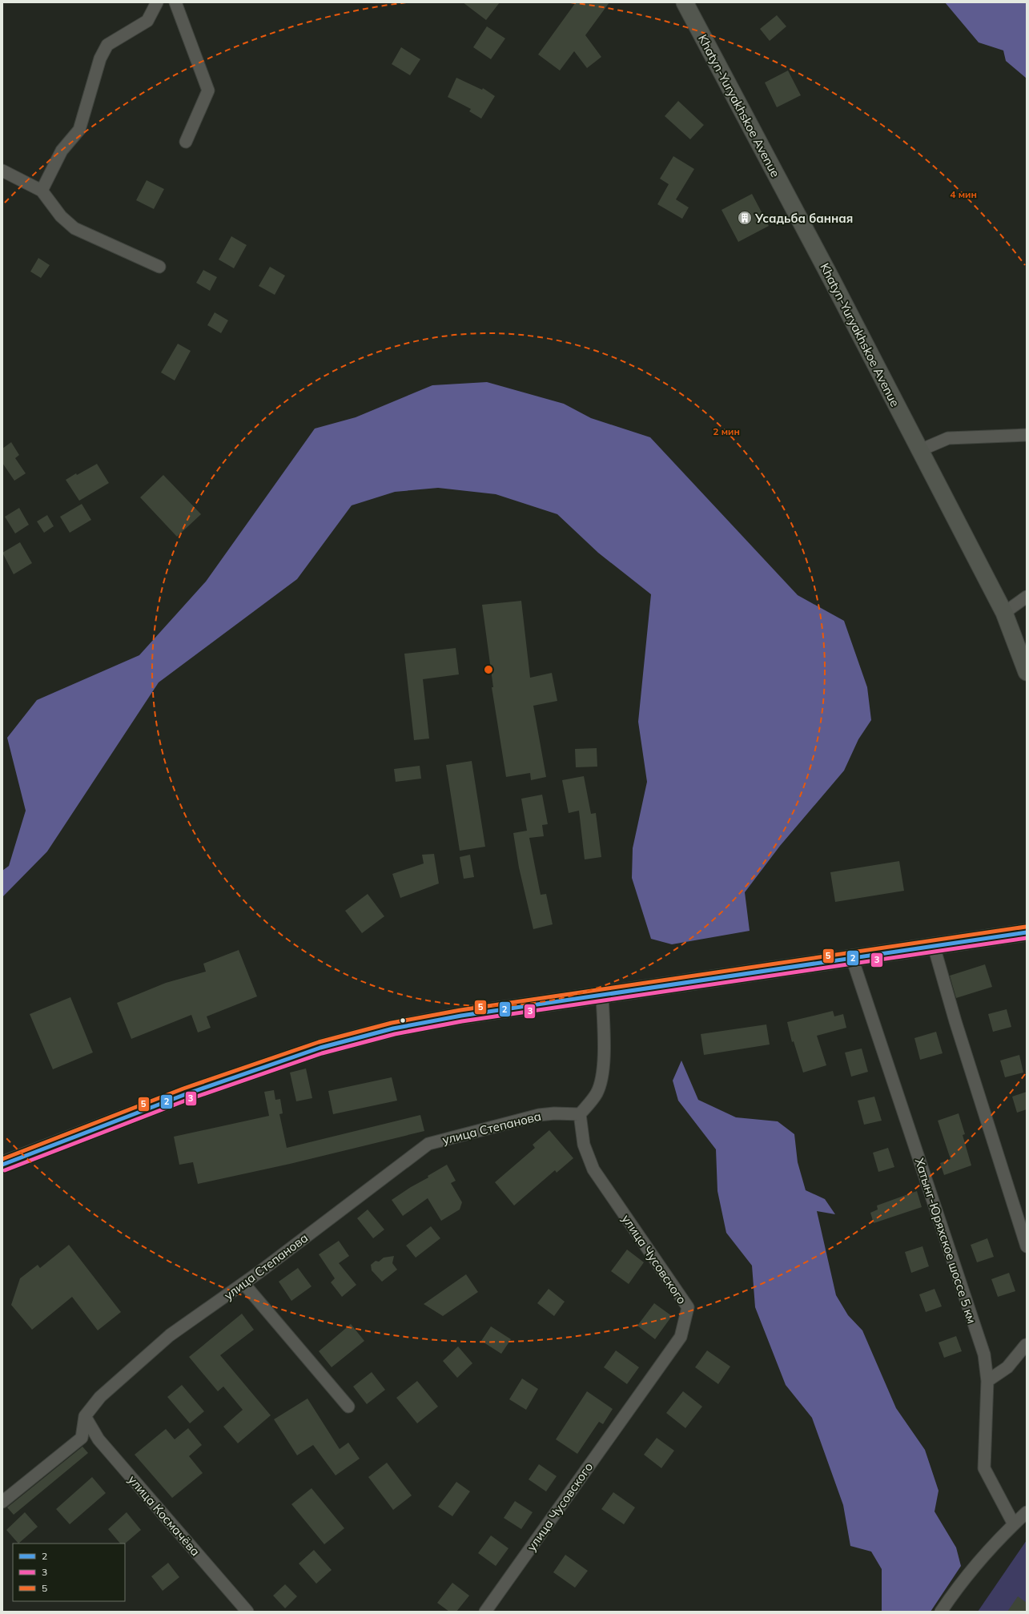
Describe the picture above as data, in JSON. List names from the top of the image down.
{
  "streets": {
    "main road": ["Khatyn-Yuryakhskoe Avenue"],
    "street": [
      "улица Степанова",
      "Хатынг-Юряхское шоссе 5 км",
      "улица Чусовского",
      "улица Космачёва"
    ]
  },
  "crossings": [
    ["улица Степанова", "улица Чусовского"],
    ["улица Степанова", "улица Космачёва"]
  ],
  "places": {
    "building": ["Усадьба банная"]
  },
  "lines": ["transit line 5", "transit line 2", "transit line 3"],
  "legend": ["2", "3", "5"],
  "rings": ["4 мин", "2 мин"]
}
